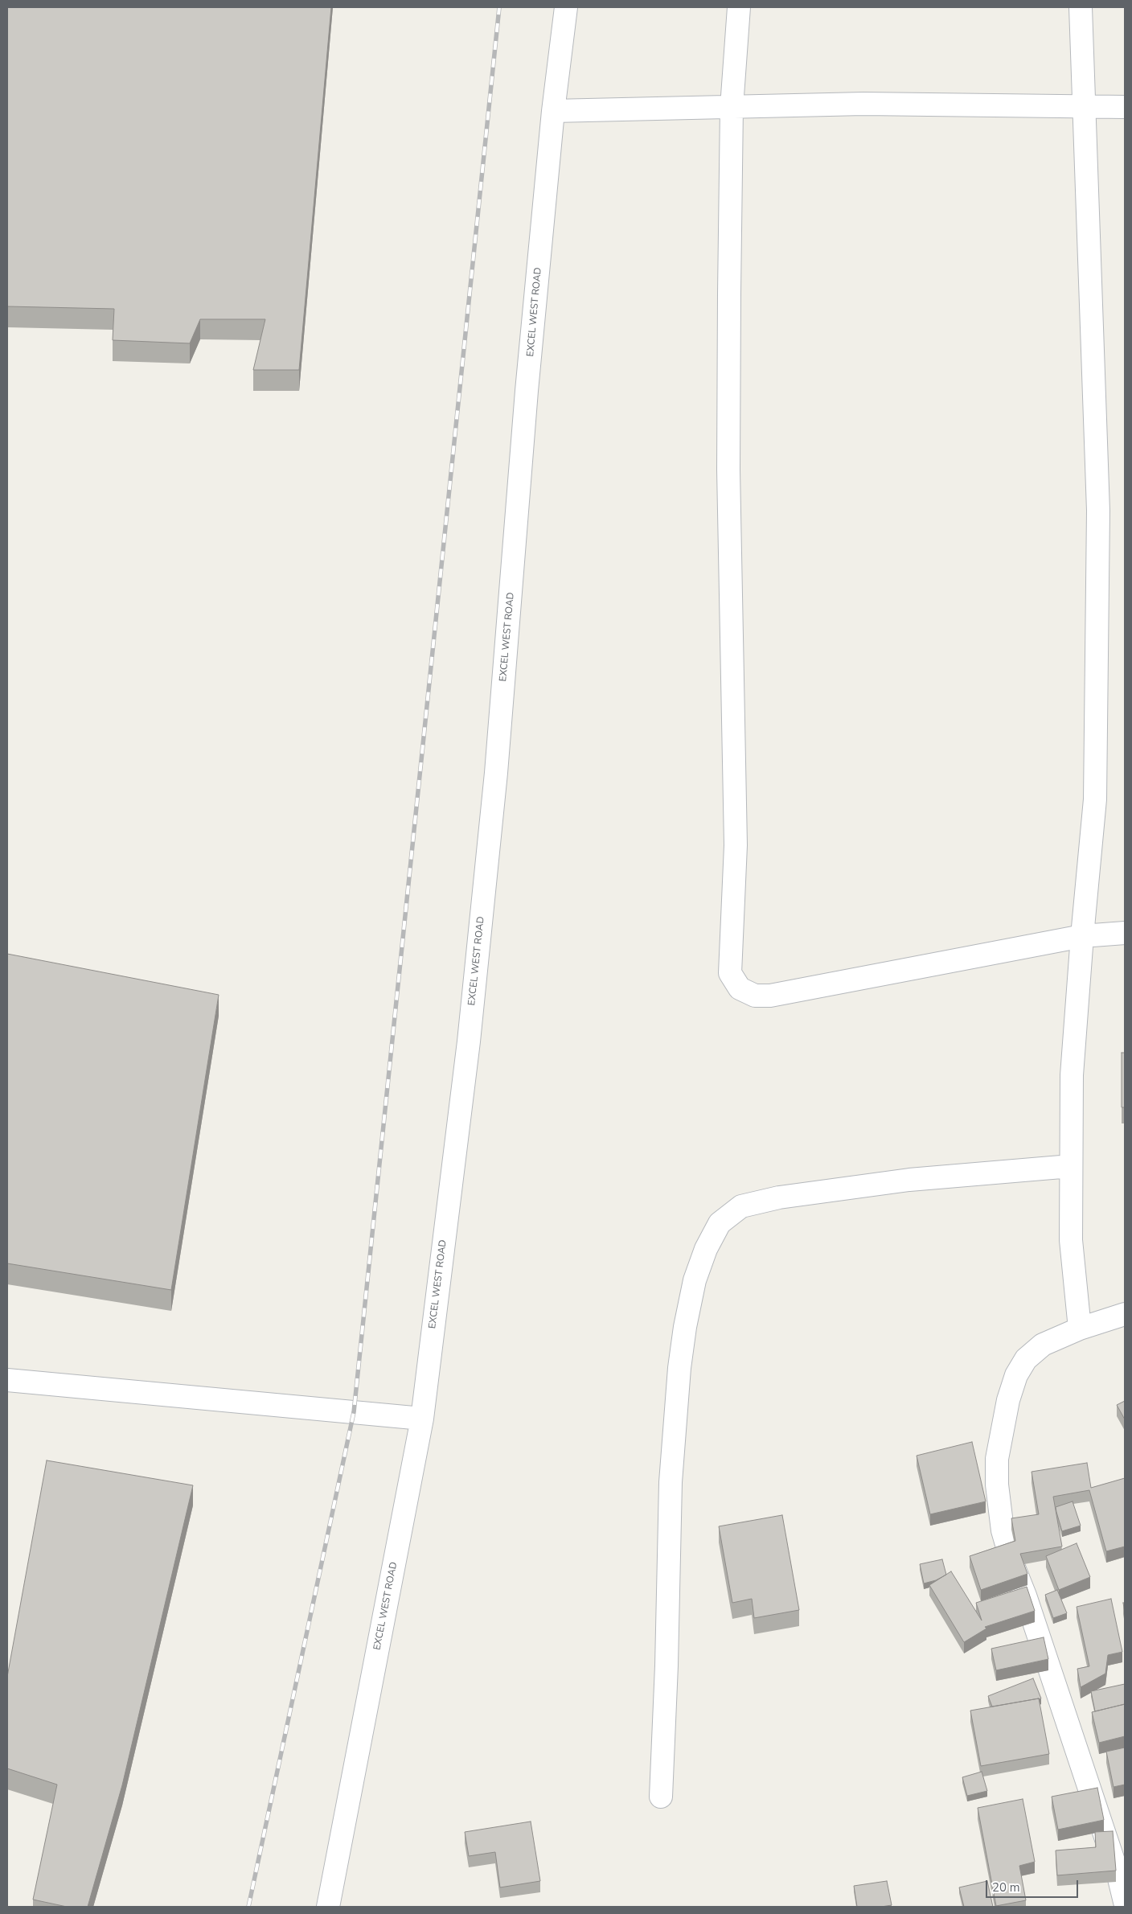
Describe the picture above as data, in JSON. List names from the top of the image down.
{
  "streets": {
    "street": ["EXCEL WEST ROAD"]
  },
  "scale_bar": "20 m"
}
